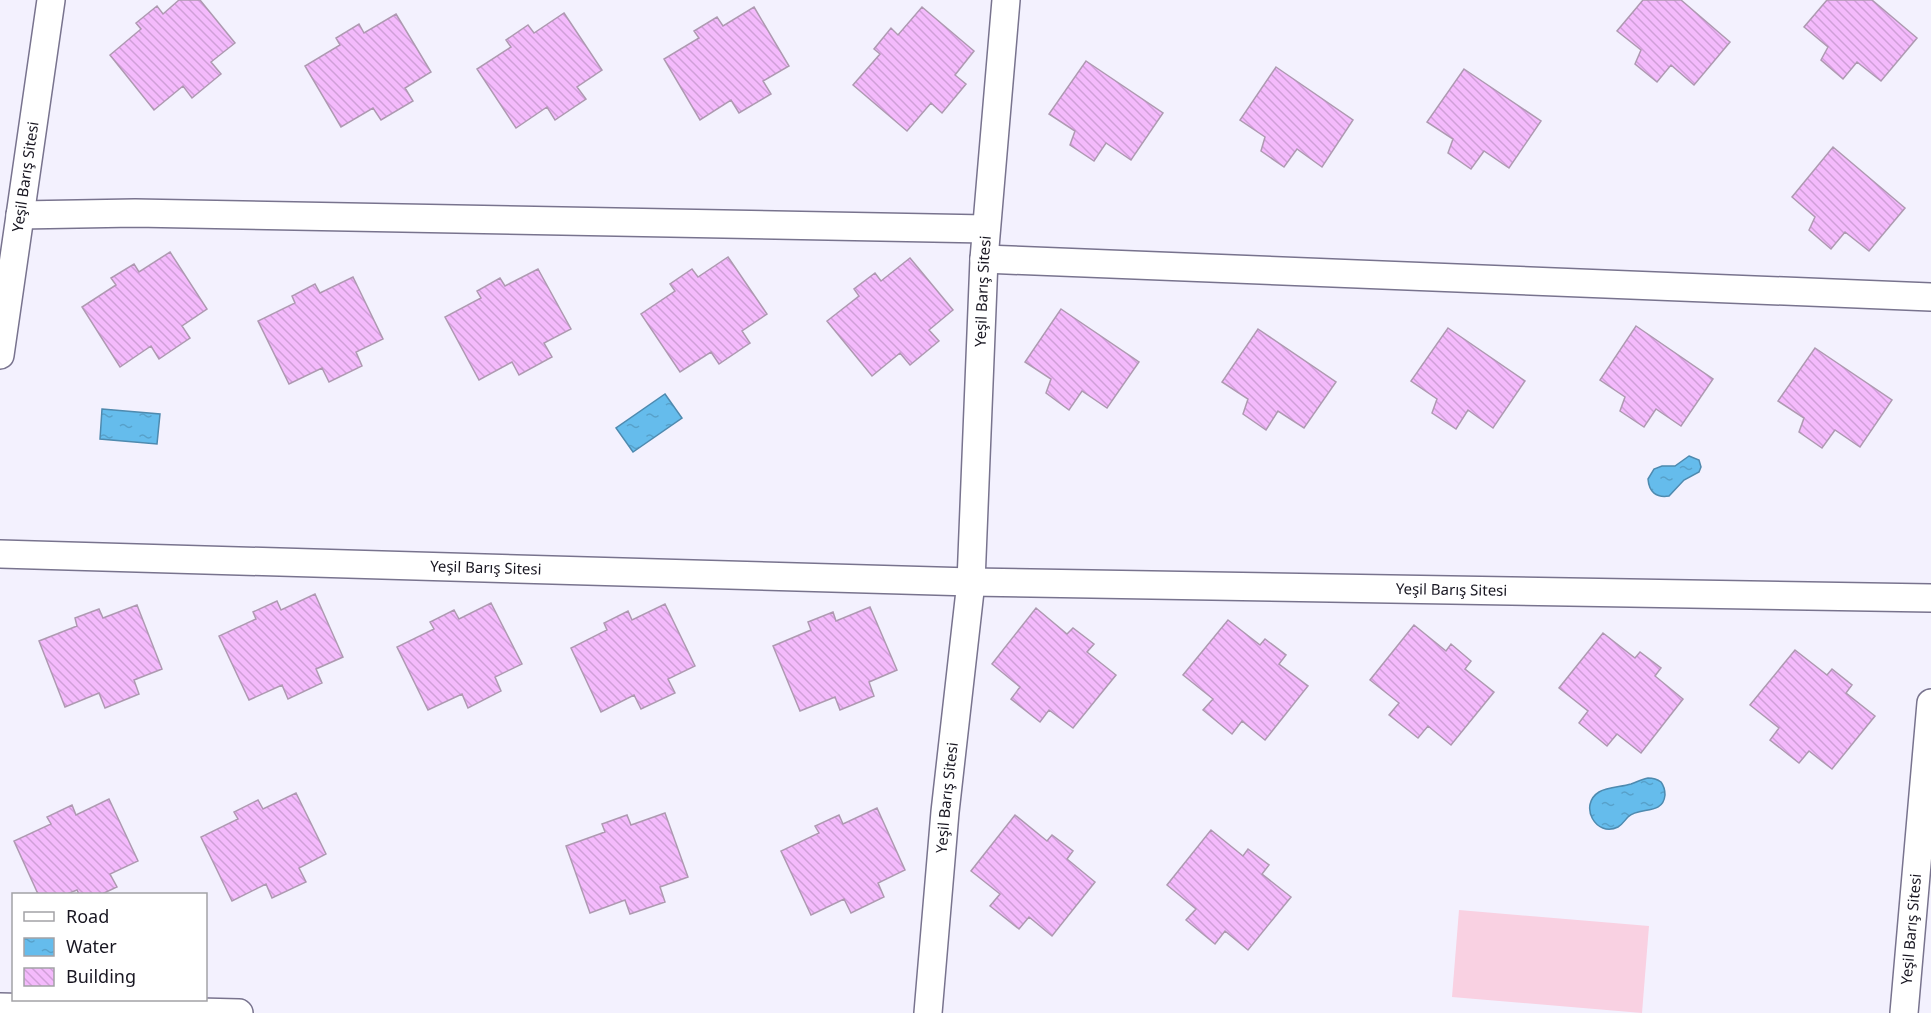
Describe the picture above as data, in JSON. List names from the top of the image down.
{
  "streets": {
    "street": ["Yeşil Barış Sitesi"]
  },
  "legend": ["Road", "Water", "Building"]
}
